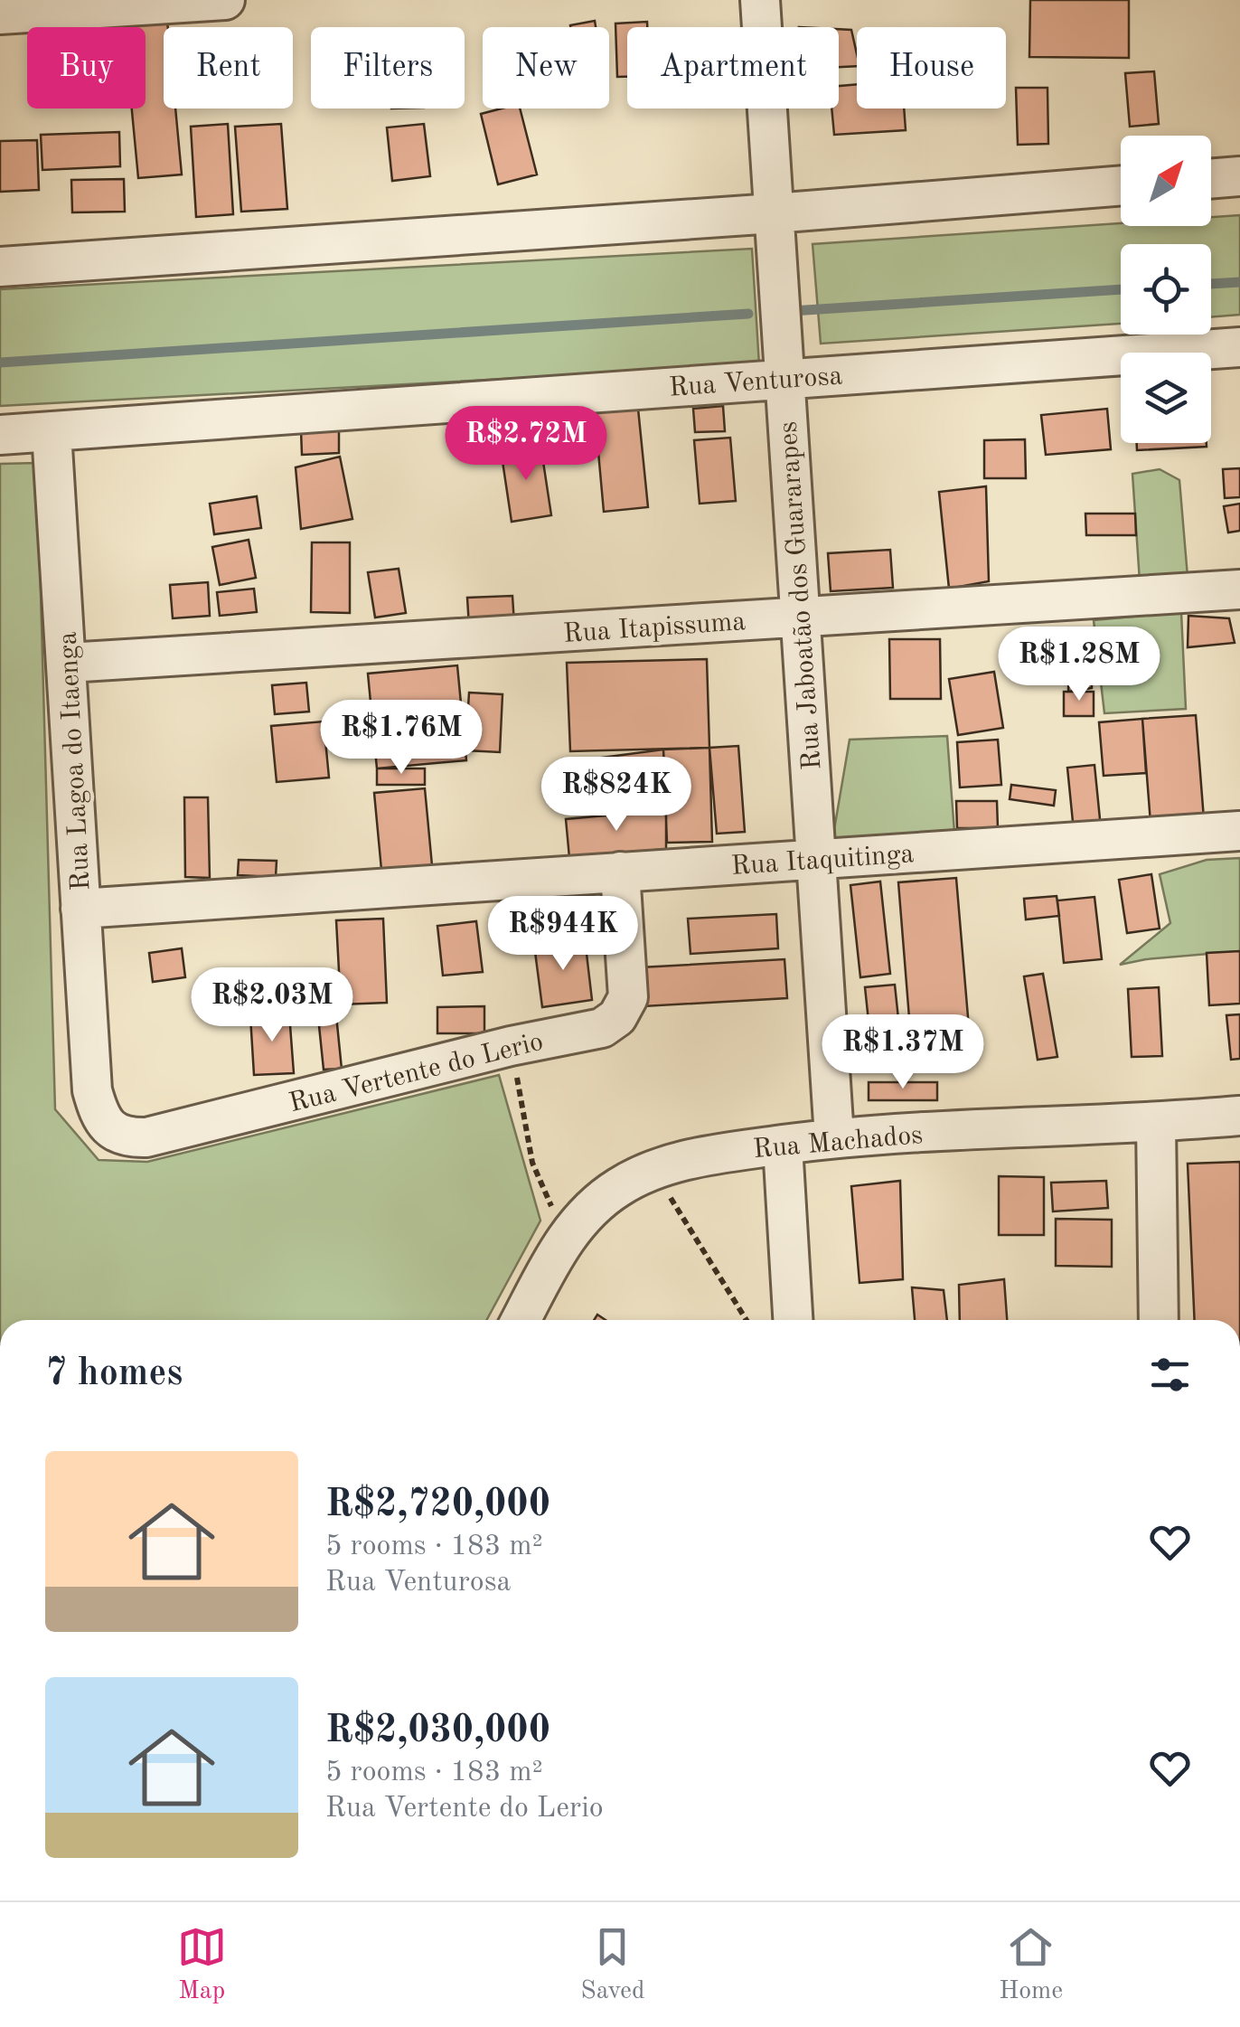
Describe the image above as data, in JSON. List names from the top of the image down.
{
  "streets": {
    "street": [
      "Rua Venturosa",
      "Rua Jaboatão dos Guararapes",
      "Rua Itapissuma",
      "Rua Lagoa do Itaenga",
      "Rua Itaquitinga",
      "Rua Vertente do Lerio",
      "Rua Machados"
    ]
  },
  "crossings": [
    ["Rua Venturosa", "Rua Jaboatão dos Guararapes"],
    ["Rua Venturosa", "Rua Lagoa do Itaenga"],
    ["Rua Jaboatão dos Guararapes", "Rua Itapissuma"],
    ["Rua Jaboatão dos Guararapes", "Rua Itaquitinga"],
    ["Rua Jaboatão dos Guararapes", "Rua Machados"],
    ["Rua Itapissuma", "Rua Lagoa do Itaenga"],
    ["Rua Lagoa do Itaenga", "Rua Itaquitinga"],
    ["Rua Lagoa do Itaenga", "Rua Vertente do Lerio"],
    ["Rua Itaquitinga", "Rua Vertente do Lerio"]
  ],
  "north": "top right",
  "page": {
    "chip": [
      "Buy",
      "Rent",
      "Filters",
      "New",
      "Apartment",
      "House"
    ],
    "price": [
      "R$2.72M",
      "R$1.28M",
      "R$1.76M",
      "R$824K",
      "R$944K",
      "R$2.03M",
      "R$1.37M"
    ],
    "heading": "7 homes",
    "list": [
      {
        "name": "R$2,720,000",
        "note": "5 rooms · 183 m² · Rua Venturosa"
      },
      {
        "name": "R$2,030,000",
        "note": "5 rooms · 183 m² · Rua Vertente do Lerio"
      }
    ],
    "tabs": ["Map", "Saved", "Home"]
  }
}
